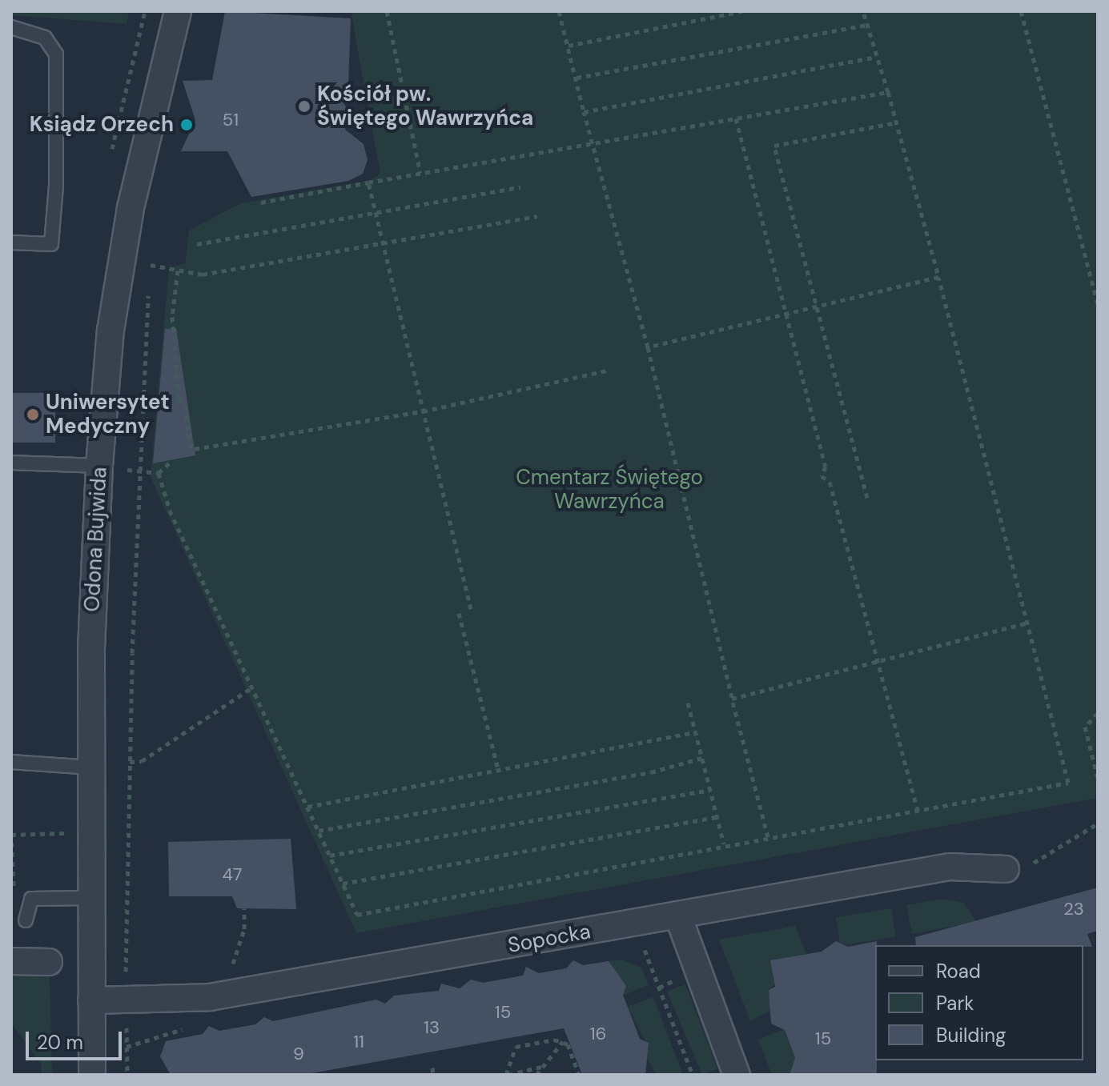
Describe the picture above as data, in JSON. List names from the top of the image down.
{
  "streets": {
    "street": ["Odona Bujwida", "Sopocka"]
  },
  "crossings": [
    ["Odona Bujwida", "Sopocka"]
  ],
  "parks": ["Cmentarz Świętego Wawrzyńca"],
  "places": ["Kościół pw. Świętego Wawrzyńca", "Ksiądz Orzech", "Uniwersytet Medyczny"],
  "house_numbers": [
    "51",
    "47",
    "23",
    "15",
    "13",
    "16",
    "15",
    "11",
    "9"
  ],
  "legend": ["Road", "Park", "Building"],
  "scale_bar": "20 m"
}
